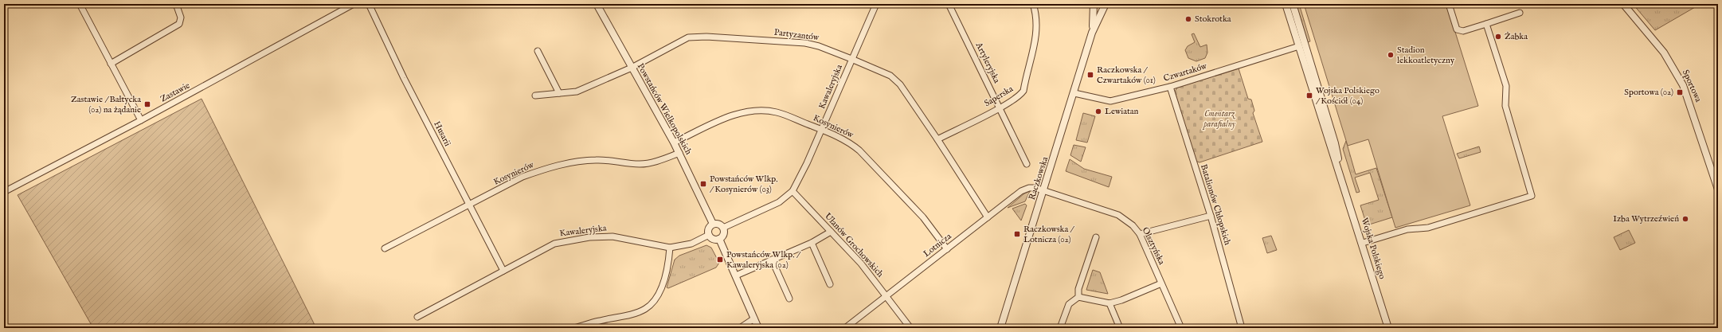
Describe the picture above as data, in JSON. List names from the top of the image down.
{
  "streets": {
    "street": [
      "Partyzantów",
      "Artyleryjska",
      "Czwartaków",
      "Sportowa",
      "Kawaleryjska",
      "Zastawie",
      "Saperska",
      "Powstańców Wielkopolskich",
      "Kosynierów",
      "Husarii",
      "Raczkowska",
      "Batalionów Chłopskich",
      "Ułanów Grochowskich",
      "Lotnicza",
      "Olsztyńska",
      "Wojska Polskiego"
    ]
  },
  "crossings": [
    ["Partyzantów", "Kawaleryjska"],
    ["Partyzantów", "Saperska"],
    ["Partyzantów", "Powstańców Wielkopolskich"],
    ["Partyzantów", "Lotnicza"],
    ["Artyleryjska", "Saperska"],
    ["Czwartaków", "Raczkowska"],
    ["Czwartaków", "Batalionów Chłopskich"],
    ["Czwartaków", "Wojska Polskiego"],
    ["Kawaleryjska", "Powstańców Wielkopolskich"],
    ["Kawaleryjska", "Kosynierów"],
    ["Kawaleryjska", "Husarii"],
    ["Kawaleryjska", "Ułanów Grochowskich"],
    ["Powstańców Wielkopolskich", "Kosynierów"],
    ["Kosynierów", "Husarii"],
    ["Kosynierów", "Lotnicza"],
    ["Raczkowska", "Lotnicza"],
    ["Raczkowska", "Olsztyńska"],
    ["Ułanów Grochowskich", "Lotnicza"],
    ["Lotnicza", "Olsztyńska"]
  ],
  "parks": ["Cmentarz parafialny"],
  "places": {
    "other": [
      "Stokrotka",
      "Żabka",
      "Stadion lekkoatletyczny",
      "Lewiatan",
      "Izba Wytrzeźwień"
    ],
    "transit": [
      "Raczkowska / Czwartaków (01)",
      "Sportowa (02)",
      "Wojska Polskiego / Kościół (04)",
      "Zastawie / Bałtycka (02) na żądanie",
      "Powstańców Wlkp. / Kosynierów (03)",
      "Raczkowska / Lotnicza (02)",
      "Powstańców Wlkp. / Kawaleryjska (02)"
    ]
  }
}
